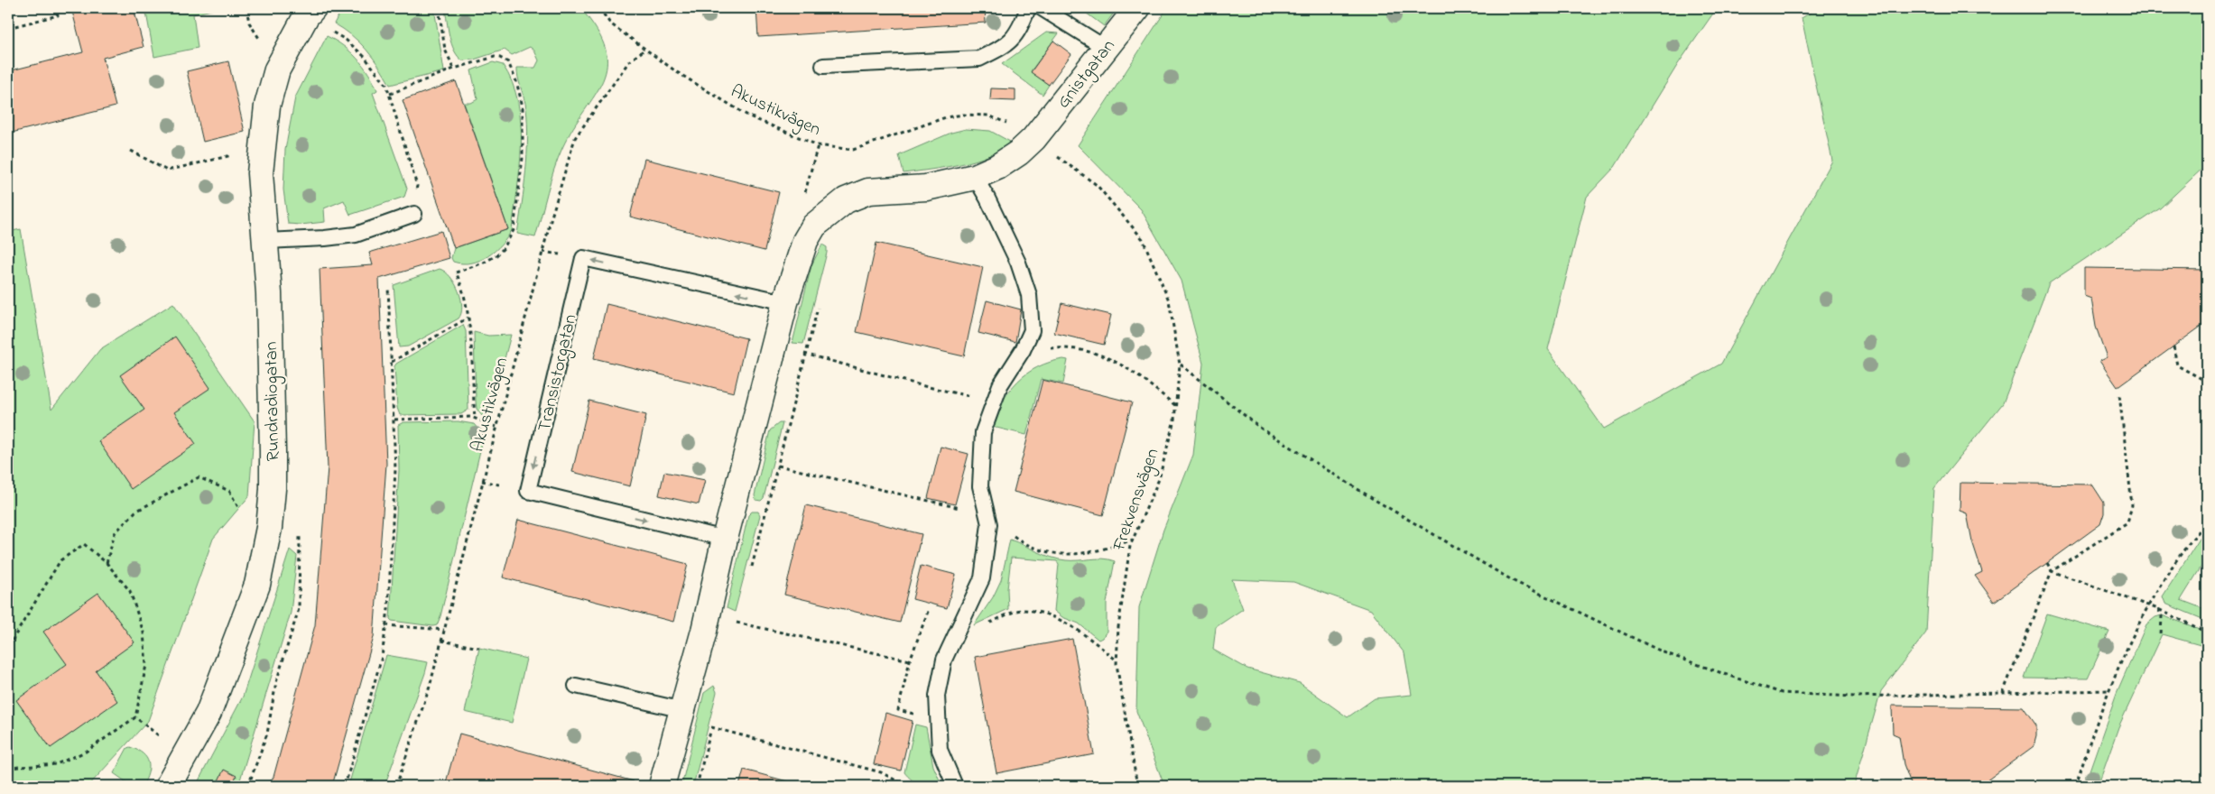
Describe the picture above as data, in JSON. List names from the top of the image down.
{
  "streets": {
    "street": ["Gnistgatan", "Rundradiogatan"],
    "lane": ["Transistorgatan"],
    "path": ["Akustikvägen", "Frekvensvägen"]
  },
  "crossings": [
    ["Gnistgatan", "Akustikvägen"],
    ["Gnistgatan", "Frekvensvägen"],
    ["Akustikvägen", "Frekvensvägen"]
  ]
}
